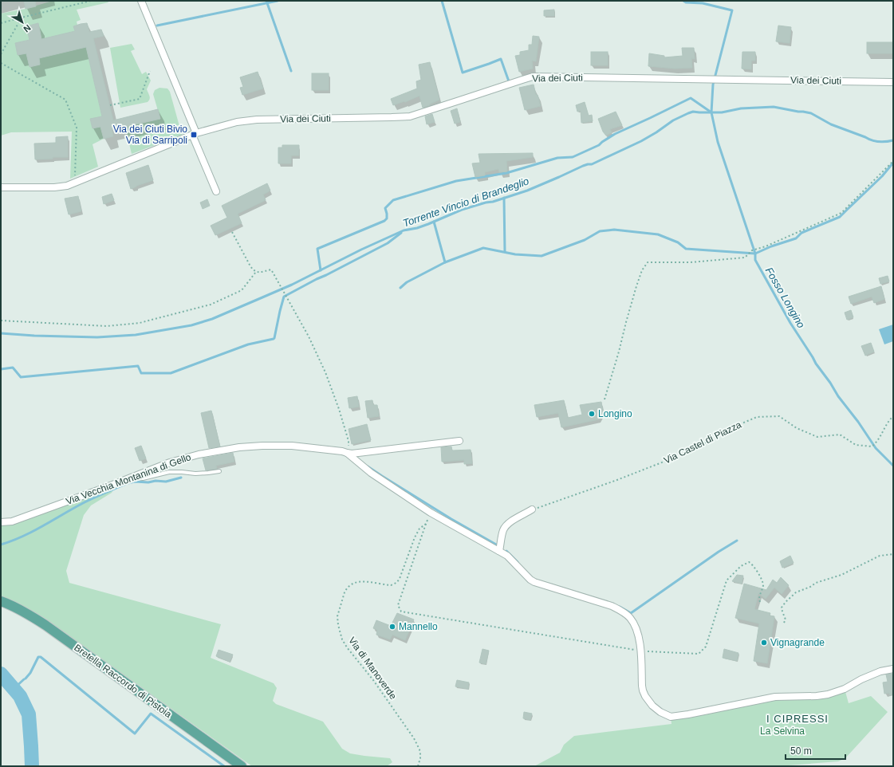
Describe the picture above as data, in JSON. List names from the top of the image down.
{
  "streets": {
    "main road": ["Bretella Raccordo di Pistoia"],
    "street": ["Via dei Ciuti", "Via Vecchia Montanina di Gello"],
    "path": ["Via Castel di Piazza", "Via di Manoverde"]
  },
  "crossings": [
    ["Via Vecchia Montanina di Gello", "Via di Manoverde"]
  ],
  "districts": ["I CIPRESSI"],
  "water": ["Torrente Vincio di Brandeglio", "Fosso Longino"],
  "parks": ["La Selvina"],
  "places": {
    "transit": ["Via dei Ciuti Bivio Via di Sarripoli"],
    "other": ["Longino", "Mannello", "Vignagrande"]
  },
  "scale_bar": "50 m",
  "north": "bottom right"
}
